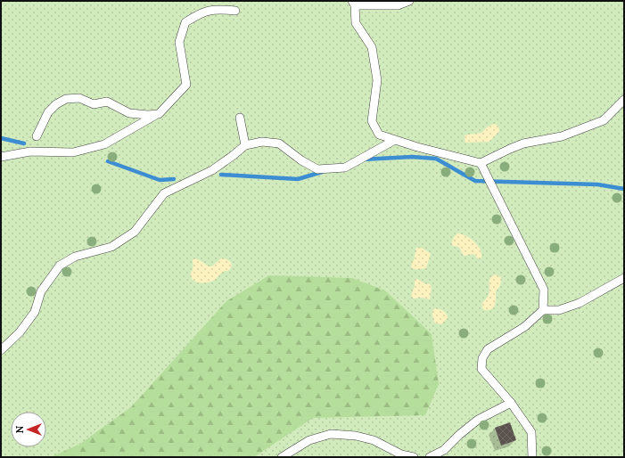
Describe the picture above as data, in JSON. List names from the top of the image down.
{
  "north": "left"
}
